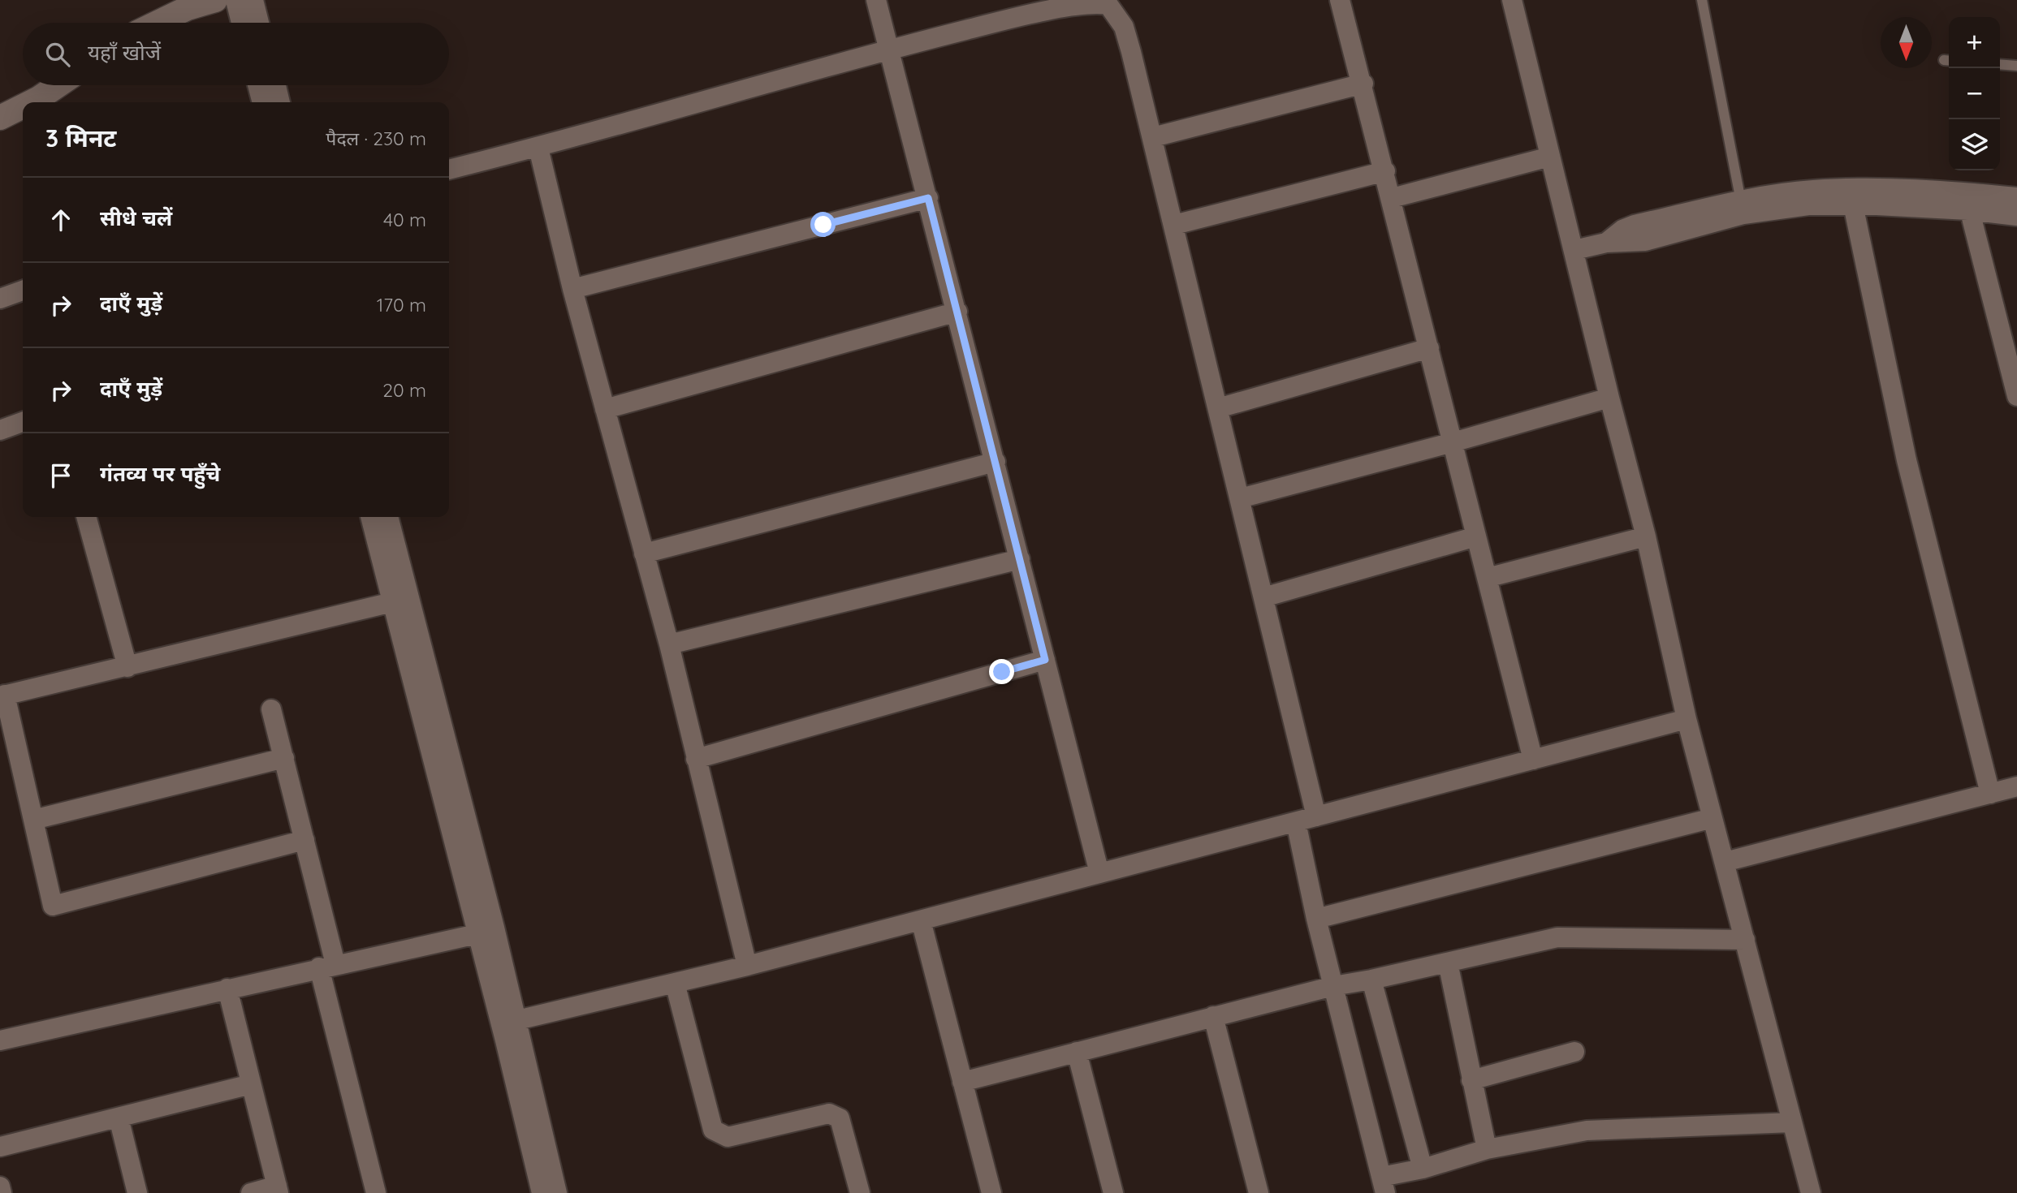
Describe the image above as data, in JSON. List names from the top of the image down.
{
  "north": "bottom",
  "page": {
    "map_buttons": ["+", "−"],
    "search": "यहाँ खोजें",
    "heading": ["3 मिनट", "पैदल · 230 m"],
    "list": [
      ["सीधे चलें", "40 m"],
      ["दाएँ मुड़ें", "170 m"],
      ["दाएँ मुड़ें", "20 m"],
      "गंतव्य पर पहुँचे"
    ]
  }
}
